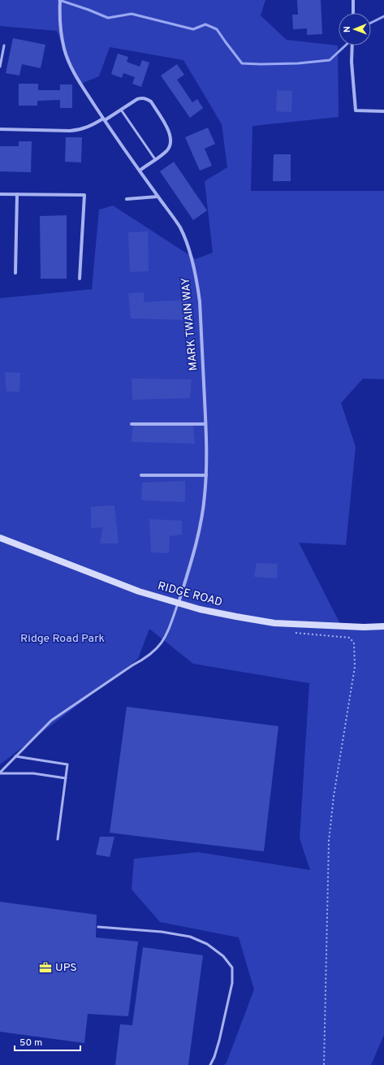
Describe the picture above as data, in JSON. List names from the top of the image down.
{
  "streets": {
    "street": ["MARK TWAIN WAY", "RIDGE ROAD"]
  },
  "crossings": [
    ["MARK TWAIN WAY", "RIDGE ROAD"]
  ],
  "parks": ["Ridge Road Park"],
  "places": {
    "office": ["UPS"]
  },
  "scale_bar": "50 m",
  "north": "left"
}
